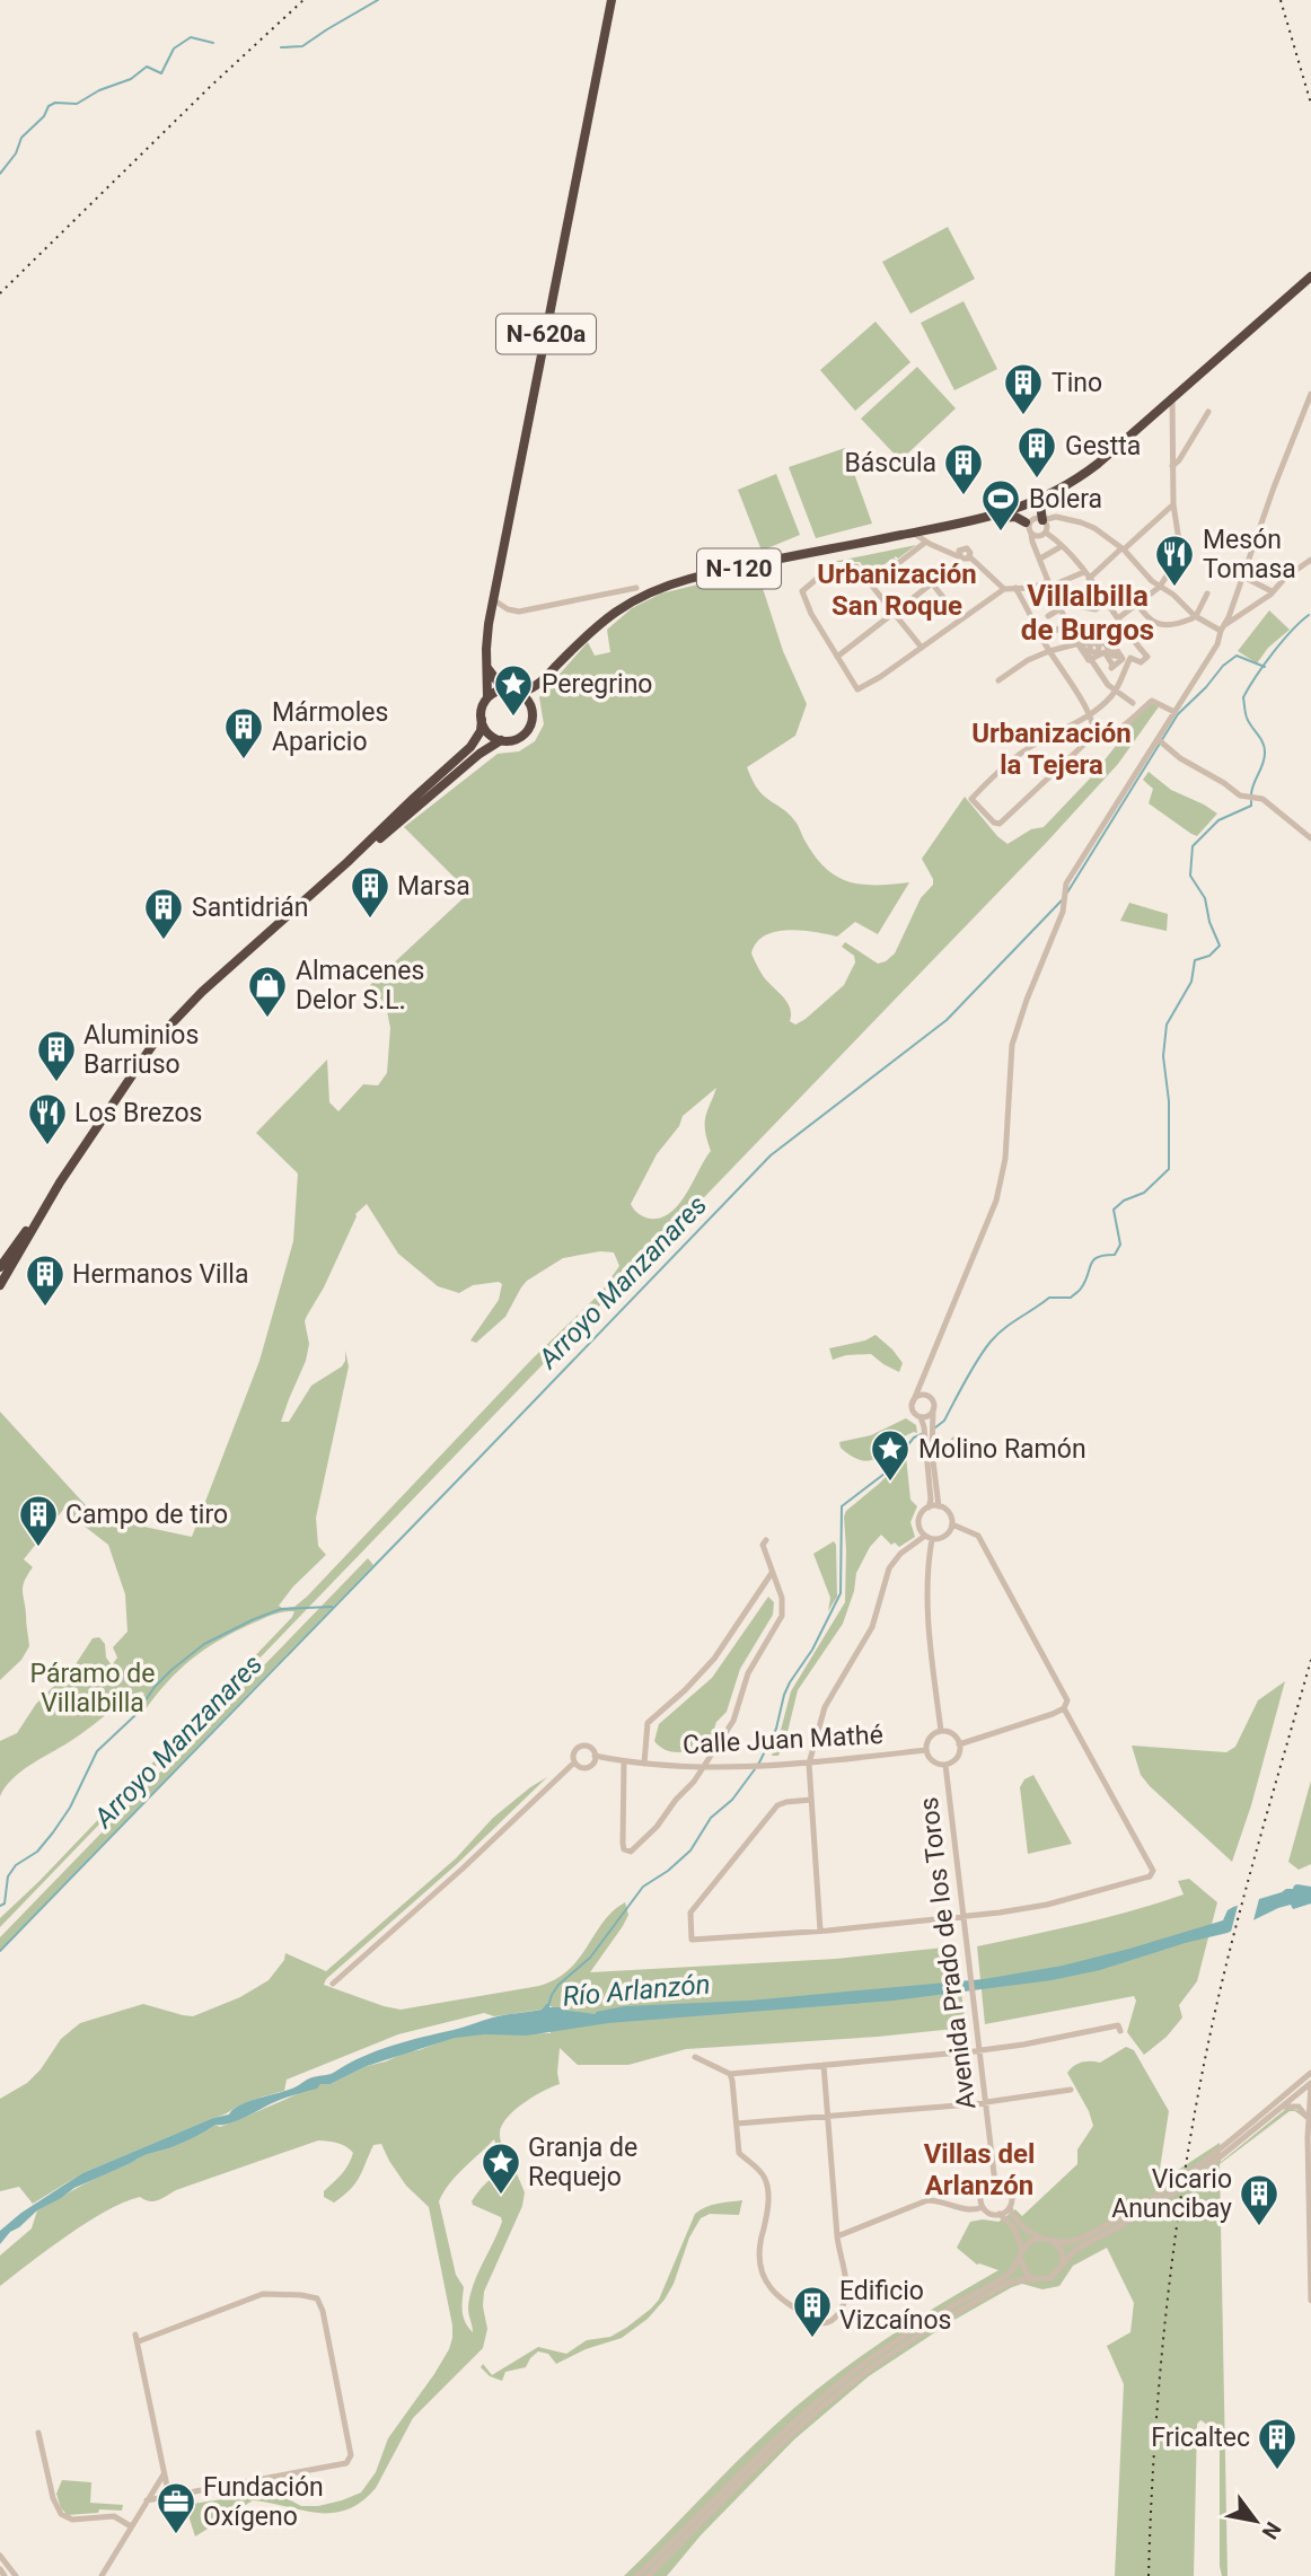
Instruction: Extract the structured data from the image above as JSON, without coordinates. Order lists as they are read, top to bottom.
{
  "streets": {
    "highway": ["N-620a", "N-120"],
    "street": ["Calle Juan Mathé", "Avenida Prado de los Toros"]
  },
  "crossings": [
    ["N-620a", "N-120"],
    ["Calle Juan Mathé", "Avenida Prado de los Toros"]
  ],
  "districts": [
    "Urbanización San Roque",
    "Villalbilla de Burgos",
    "Urbanización la Tejera",
    "Villas del Arlanzón"
  ],
  "water": ["Arroyo Manzanares", "Río Arlanzón"],
  "parks": ["Páramo de Villalbilla"],
  "places": {
    "building": [
      "Tino",
      "Gestta",
      "Báscula",
      "Mármoles Aparicio",
      "Marsa",
      "Santidrián",
      "Aluminios Barriuso",
      "Hermanos Villa",
      "Campo de tiro",
      "Vicario Anuncibay",
      "Edificio Vizcaínos",
      "Fricaltec"
    ],
    "sports": ["Bolera"],
    "restaurant": ["Mesón Tomasa", "Los Brezos"],
    "place": ["Peregrino", "Molino Ramón", "Granja de Requejo"],
    "shop": ["Almacenes Delor S.L."],
    "office": ["Fundación Oxígeno"]
  },
  "north": "bottom right"
}
